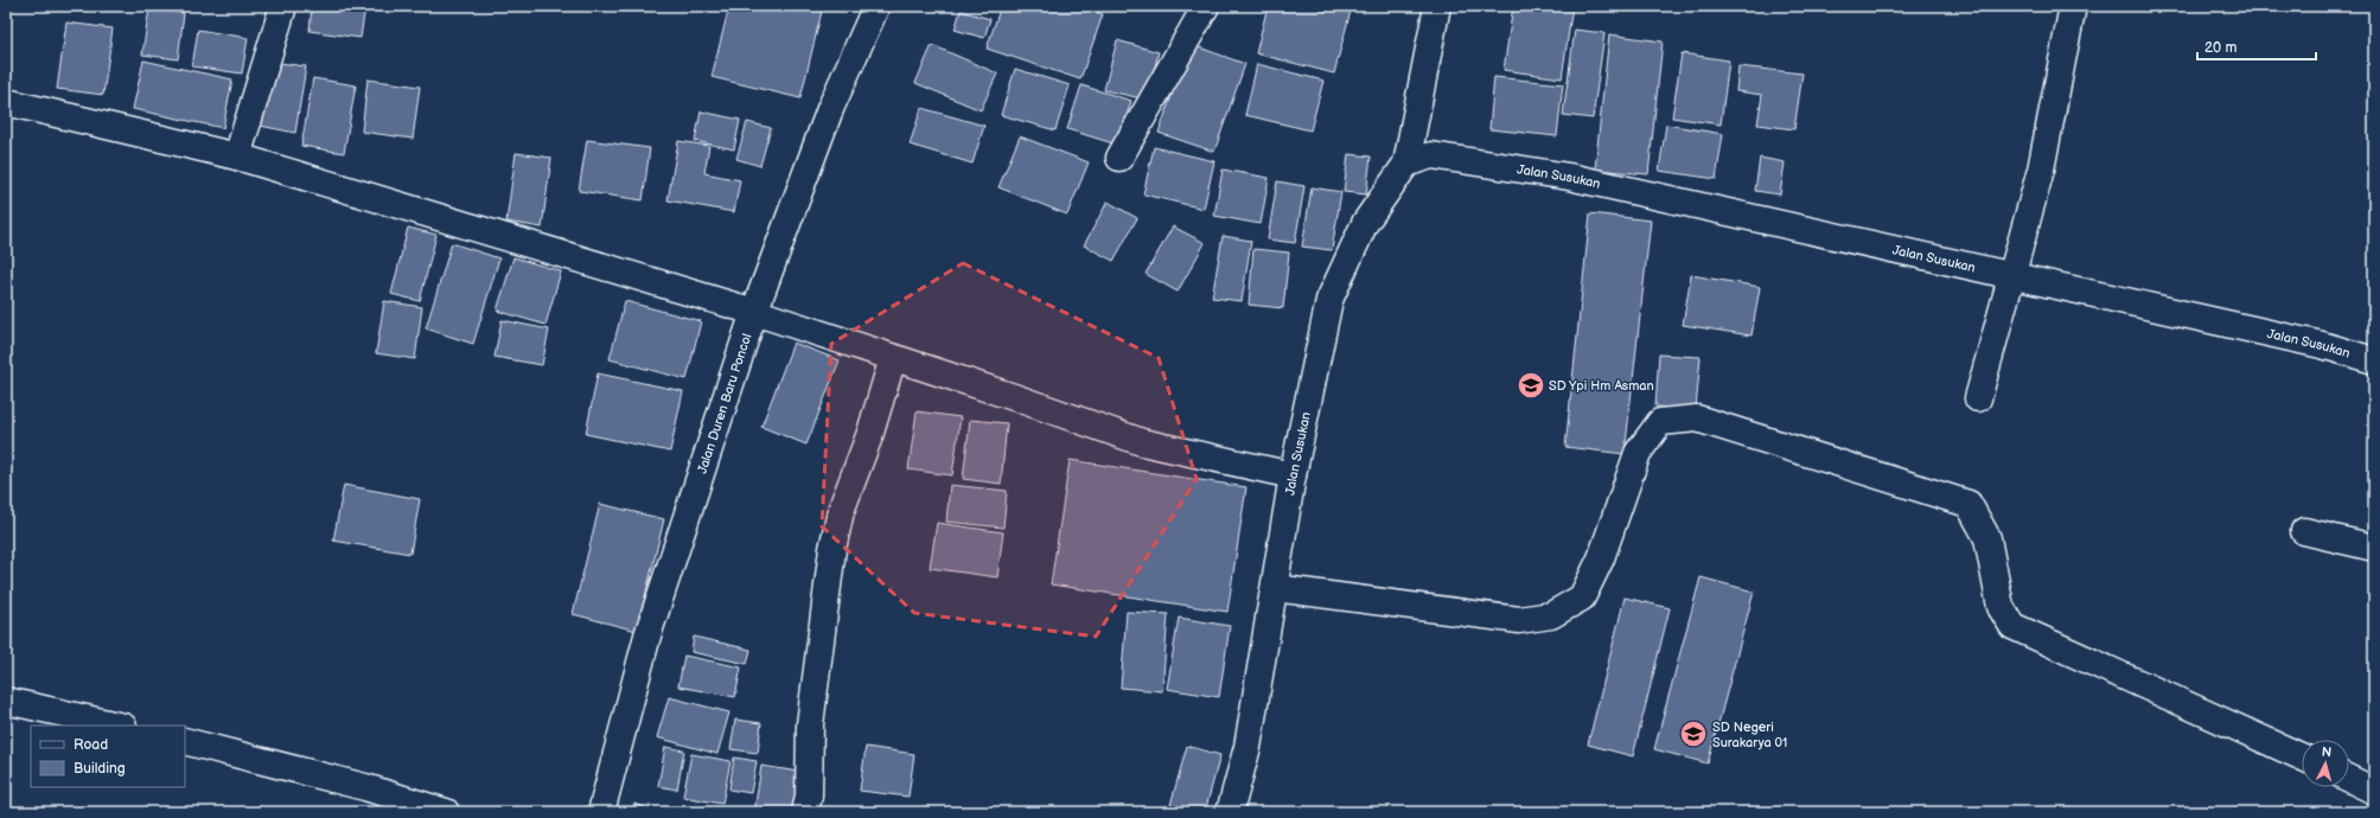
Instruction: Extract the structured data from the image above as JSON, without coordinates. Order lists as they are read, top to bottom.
{
  "streets": {
    "street": ["Jalan Susukan", "Jalan Duren Baru Poncol"]
  },
  "places": {
    "school or university": ["SD Ypi Hm Asman", "SD Negeri Surakarya 01"]
  },
  "legend": ["Road", "Building"],
  "scale_bar": "20 m",
  "north": "top"
}
